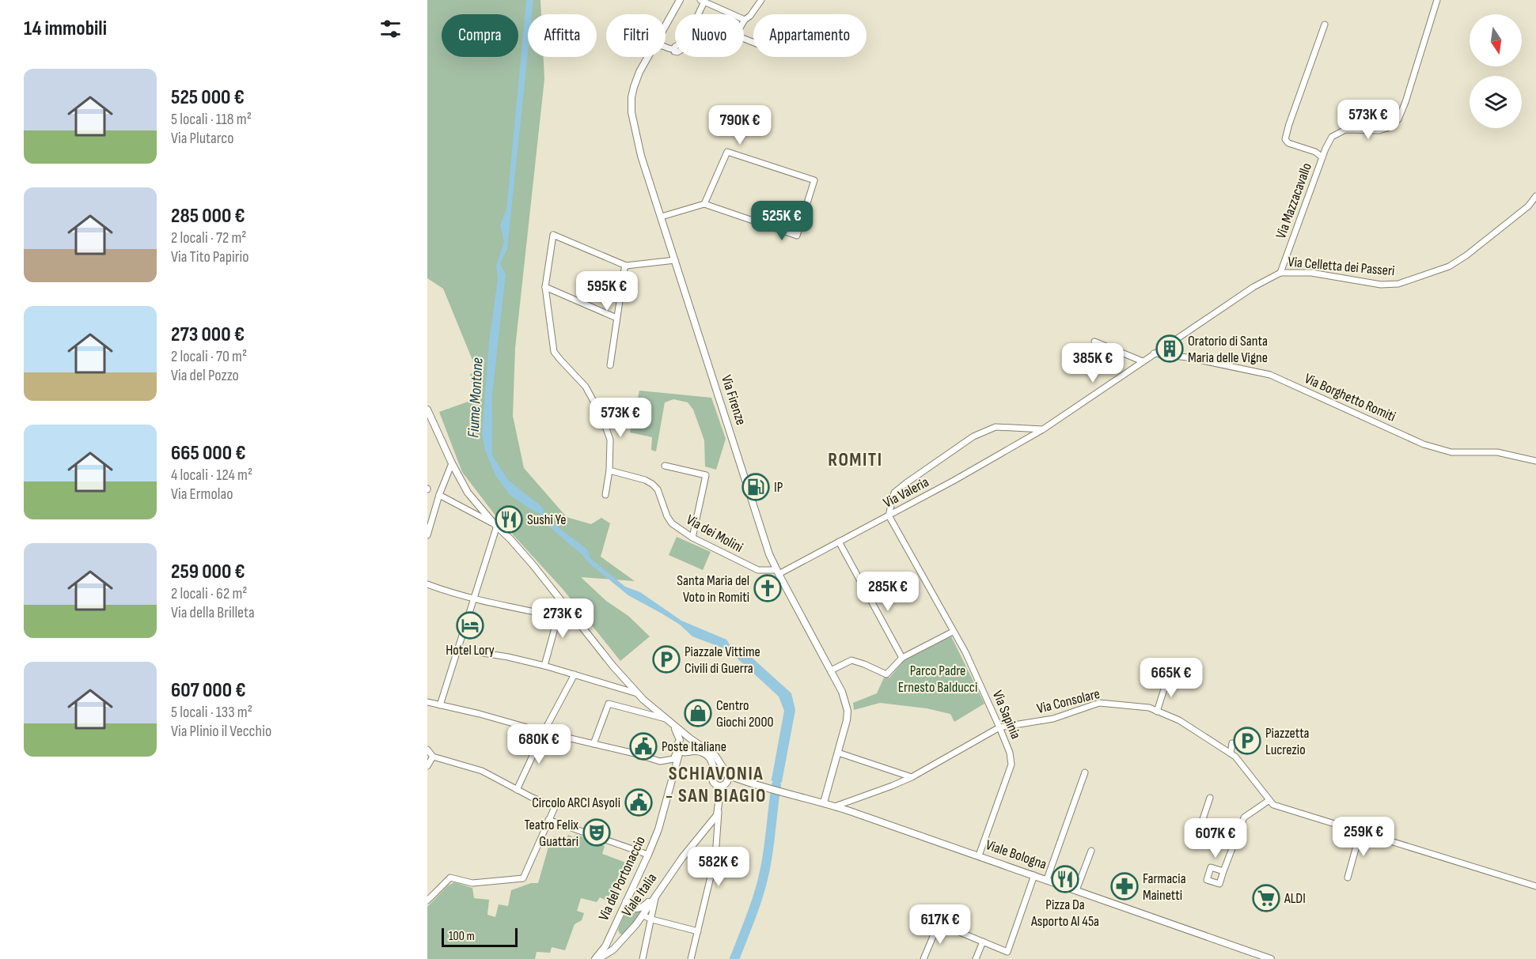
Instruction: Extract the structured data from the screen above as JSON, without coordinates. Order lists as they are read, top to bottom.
{
  "streets": {
    "main road": [
      "Via Firenze",
      "Viale Bologna",
      "Via del Portonaccio",
      "Viale Italia"
    ],
    "street": [
      "Via Mazzacavallo",
      "Via Celletta dei Passeri",
      "Via Borghetto Romiti",
      "Via Valeria",
      "Via dei Molini",
      "Via Consolare",
      "Via Sapinia"
    ]
  },
  "crossings": [
    ["Via Mazzacavallo", "Via Celletta dei Passeri"],
    ["Via Celletta dei Passeri", "Via Borghetto Romiti"],
    ["Via Celletta dei Passeri", "Via Valeria"],
    ["Via Firenze", "Via Valeria"],
    ["Via Firenze", "Via dei Molini"],
    ["Via Firenze", "Viale Bologna"],
    ["Via Valeria", "Via dei Molini"],
    ["Via Valeria", "Via Sapinia"],
    ["Via Consolare", "Via Sapinia"],
    ["Via Consolare", "Viale Bologna"],
    ["Via Sapinia", "Viale Bologna"],
    ["Viale Bologna", "Viale Italia"],
    ["Via del Portonaccio", "Viale Italia"]
  ],
  "districts": ["ROMITI", "SCHIAVONIA - SAN BIAGIO"],
  "water": ["Fiume Montone"],
  "parks": ["Parco Padre Ernesto Balducci"],
  "places": {
    "building": ["Oratorio di Santa Maria delle Vigne"],
    "fuel station": ["IP"],
    "restaurant": ["Sushi Ye", "Pizza Da Asporto Al 45a"],
    "church": ["Santa Maria del Voto in Romiti"],
    "hotel": ["Hotel Lory"],
    "parking": ["Piazzale Vittime Civili di Guerra", "Piazzetta Lucrezio"],
    "shop": ["Centro Giochi 2000"],
    "public building": ["Poste Italiane", "Circolo ARCI Asyoli"],
    "theatre": ["Teatro Felix Guattari"],
    "pharmacy": ["Farmacia Mainetti"],
    "supermarket": ["ALDI"]
  },
  "scale_bar": "100 m",
  "north": "bottom",
  "page": {
    "heading": "14 immobili",
    "chip": [
      "Compra",
      "Affitta",
      "Filtri",
      "Nuovo",
      "Appartamento"
    ],
    "list": [
      {
        "name": "525 000 €",
        "note": "5 locali · 118 m² · Via Plutarco"
      },
      {
        "name": "285 000 €",
        "note": "2 locali · 72 m² · Via Tito Papirio"
      },
      {
        "name": "273 000 €",
        "note": "2 locali · 70 m² · Via del Pozzo"
      },
      {
        "name": "665 000 €",
        "note": "4 locali · 124 m² · Via Ermolao"
      },
      {
        "name": "259 000 €",
        "note": "2 locali · 62 m² · Via della Brilleta"
      },
      {
        "name": "607 000 €",
        "note": "5 locali · 133 m² · Via Plinio il Vecchio"
      }
    ],
    "price": [
      "573K €",
      "790K €",
      "525K €",
      "595K €",
      "385K €",
      "573K €",
      "285K €",
      "273K €",
      "665K €",
      "680K €",
      "259K €",
      "607K €",
      "582K €",
      "617K €"
    ],
    "scale": "100 m"
  }
}
